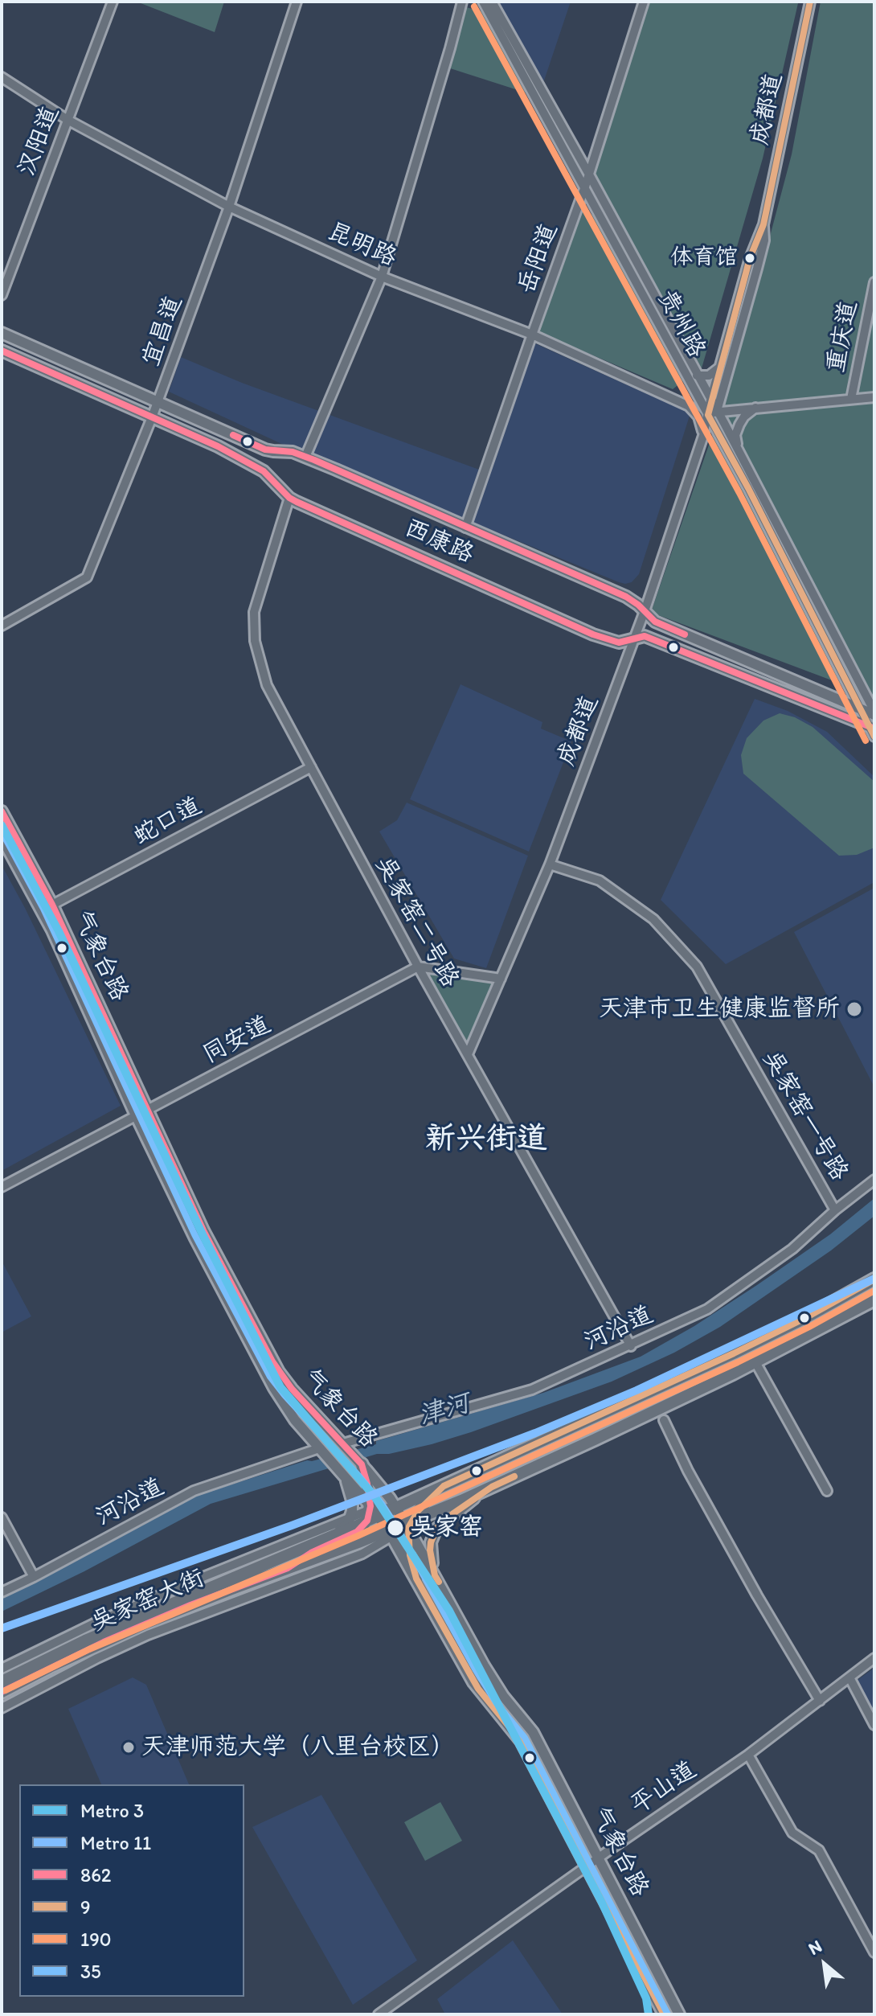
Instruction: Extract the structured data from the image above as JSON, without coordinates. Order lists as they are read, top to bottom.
{
  "streets": {
    "highway": ["吴家窑大街"],
    "main road": ["西康路", "气象台路"],
    "street": [
      "成都道",
      "汉阳道",
      "昆明路",
      "岳阳道",
      "贵州路",
      "宜昌道",
      "重庆道",
      "蛇口道",
      "吴家窑二号路",
      "同安道",
      "吴家窑一号路",
      "河沿道",
      "平山道"
    ]
  },
  "crossings": [
    ["成都道", "昆明路"],
    ["成都道", "贵州路"],
    ["成都道", "西康路"],
    ["成都道", "吴家窑二号路"],
    ["成都道", "吴家窑一号路"],
    ["汉阳道", "昆明路"],
    ["昆明路", "岳阳道"],
    ["昆明路", "宜昌道"],
    ["岳阳道", "贵州路"],
    ["岳阳道", "西康路"],
    ["贵州路", "西康路"],
    ["宜昌道", "西康路"],
    ["西康路", "吴家窑二号路"],
    ["蛇口道", "吴家窑二号路"],
    ["蛇口道", "气象台路"],
    ["吴家窑二号路", "同安道"],
    ["吴家窑二号路", "河沿道"],
    ["气象台路", "同安道"],
    ["气象台路", "河沿道"],
    ["气象台路", "吴家窑大街"],
    ["气象台路", "平山道"],
    ["吴家窑一号路", "河沿道"]
  ],
  "districts": ["新兴街道"],
  "water": ["津河"],
  "places": [
    "体育馆",
    "天津市卫生健康监督所",
    "吴家窑",
    "天津师范大学（八里台校区）"
  ],
  "lines": [
    "transit line 9",
    "transit line 190",
    "transit line 862",
    "metro line 3",
    "transit line 35",
    "metro line 11"
  ],
  "legend": [
    "Metro 3",
    "Metro 11",
    "862",
    "9",
    "190",
    "35"
  ],
  "north": "top left"
}
